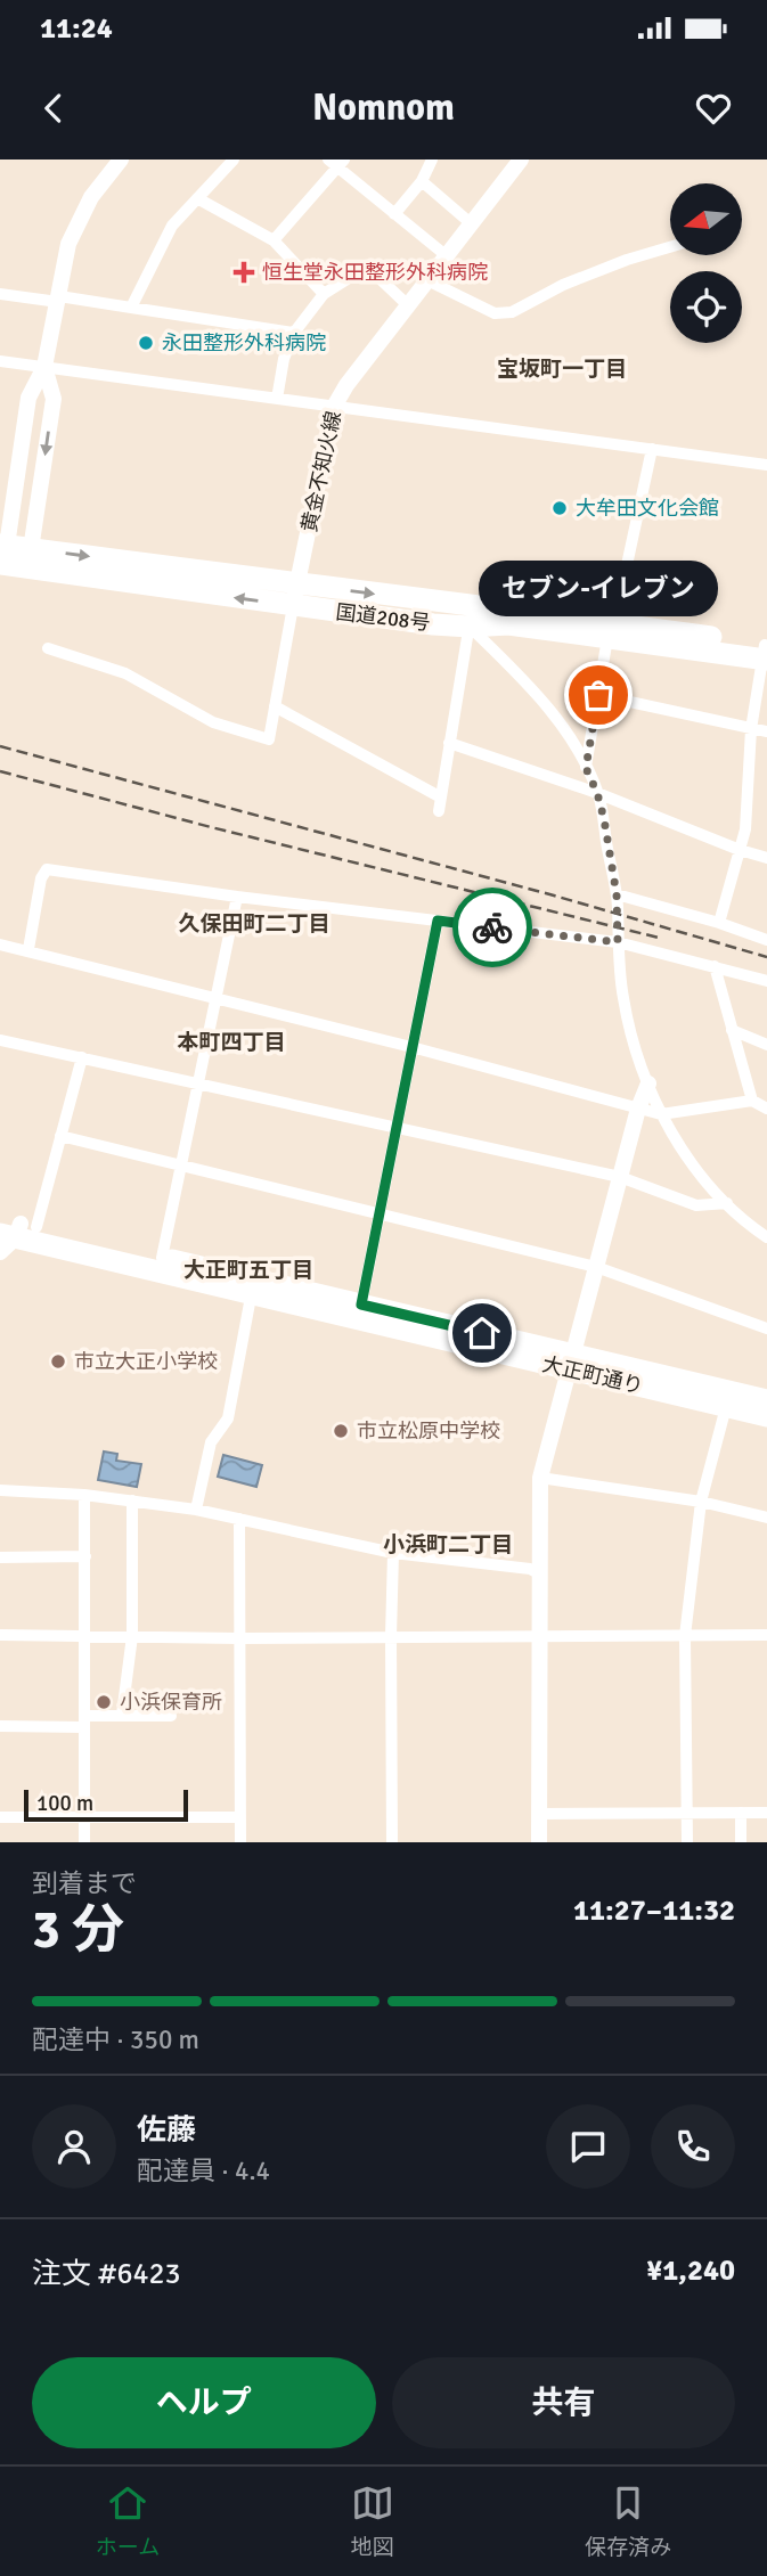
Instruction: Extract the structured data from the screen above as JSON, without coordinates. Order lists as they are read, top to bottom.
{
  "streets": {
    "highway": ["国道208号", "大正町通り"],
    "street": ["黄金不知火線"]
  },
  "crossings": [
    ["黄金不知火線", "国道208号"]
  ],
  "districts": [
    "宝坂町一丁目",
    "久保田町二丁目",
    "本町四丁目",
    "大正町五丁目",
    "小浜町二丁目"
  ],
  "places": {
    "health": ["恒生堂永田整形外科病院"],
    "other": [
      "永田整形外科病院",
      "大牟田文化会館",
      "セブン-イレブン",
      "市立大正小学校",
      "市立松原中学校",
      "小浜保育所"
    ]
  },
  "scale_bar": "100 m",
  "north": "left",
  "page": {
    "status": "11:24",
    "header": "Nomnom",
    "bubble": "セブン-イレブン",
    "scale": "100 m",
    "heading": ["3 分", "到着まで", "11:27–11:32"],
    "panel": [
      "佐藤",
      "配達員 · 4.4",
      "注文 #6423",
      "¥1,240"
    ],
    "bar": "配達中 · 350 m",
    "buttons": ["ヘルプ", "共有"],
    "tabs": ["ホーム", "地図", "保存済み"]
  }
}
